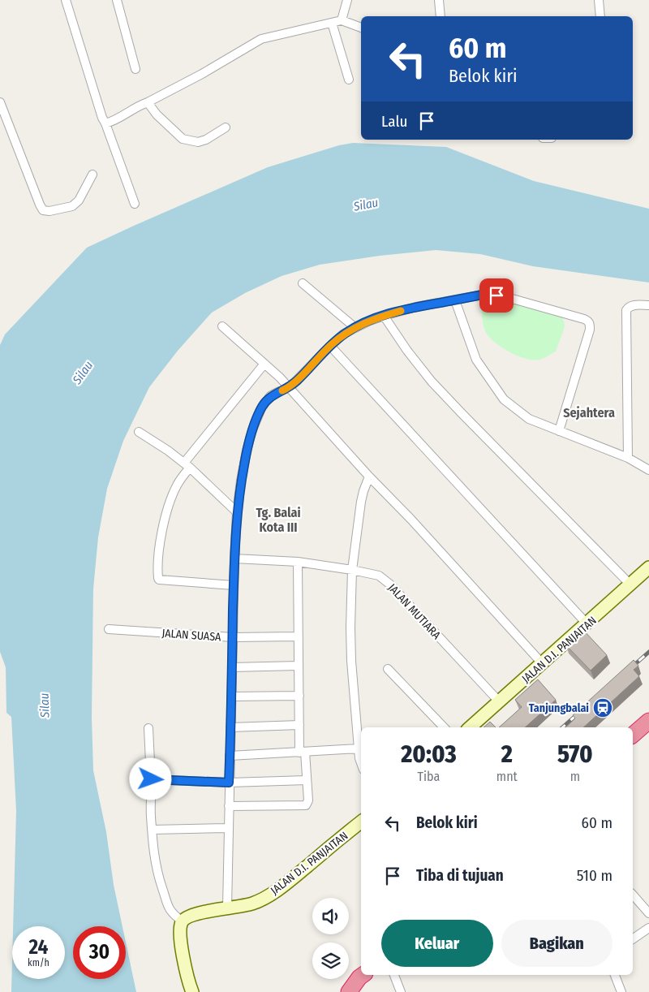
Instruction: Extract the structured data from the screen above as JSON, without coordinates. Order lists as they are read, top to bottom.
{
  "streets": {
    "main road": ["JALAN D.I. PANJAITAN"],
    "street": ["JALAN MUTIARA", "JALAN SUASA"]
  },
  "crossings": [
    ["JALAN MUTIARA", "JALAN D.I. PANJAITAN"]
  ],
  "districts": ["Sejahtera", "Tg. Balai Kota III"],
  "water": ["Silau"],
  "places": {
    "station": ["Tanjungbalai"]
  },
  "page": {
    "turn": ["60 m", "Belok kiri"],
    "then": "Lalu",
    "eta": [
      "20:03",
      "Tiba",
      "2",
      "mnt",
      "570",
      "m"
    ],
    "list": [
      {
        "name": "Belok kiri",
        "value": "60 m"
      },
      {
        "name": "Tiba di tujuan",
        "value": "510 m"
      }
    ],
    "buttons": ["Keluar", "Bagikan"],
    "speed": "24 km/h",
    "limit": "30"
  }
}
